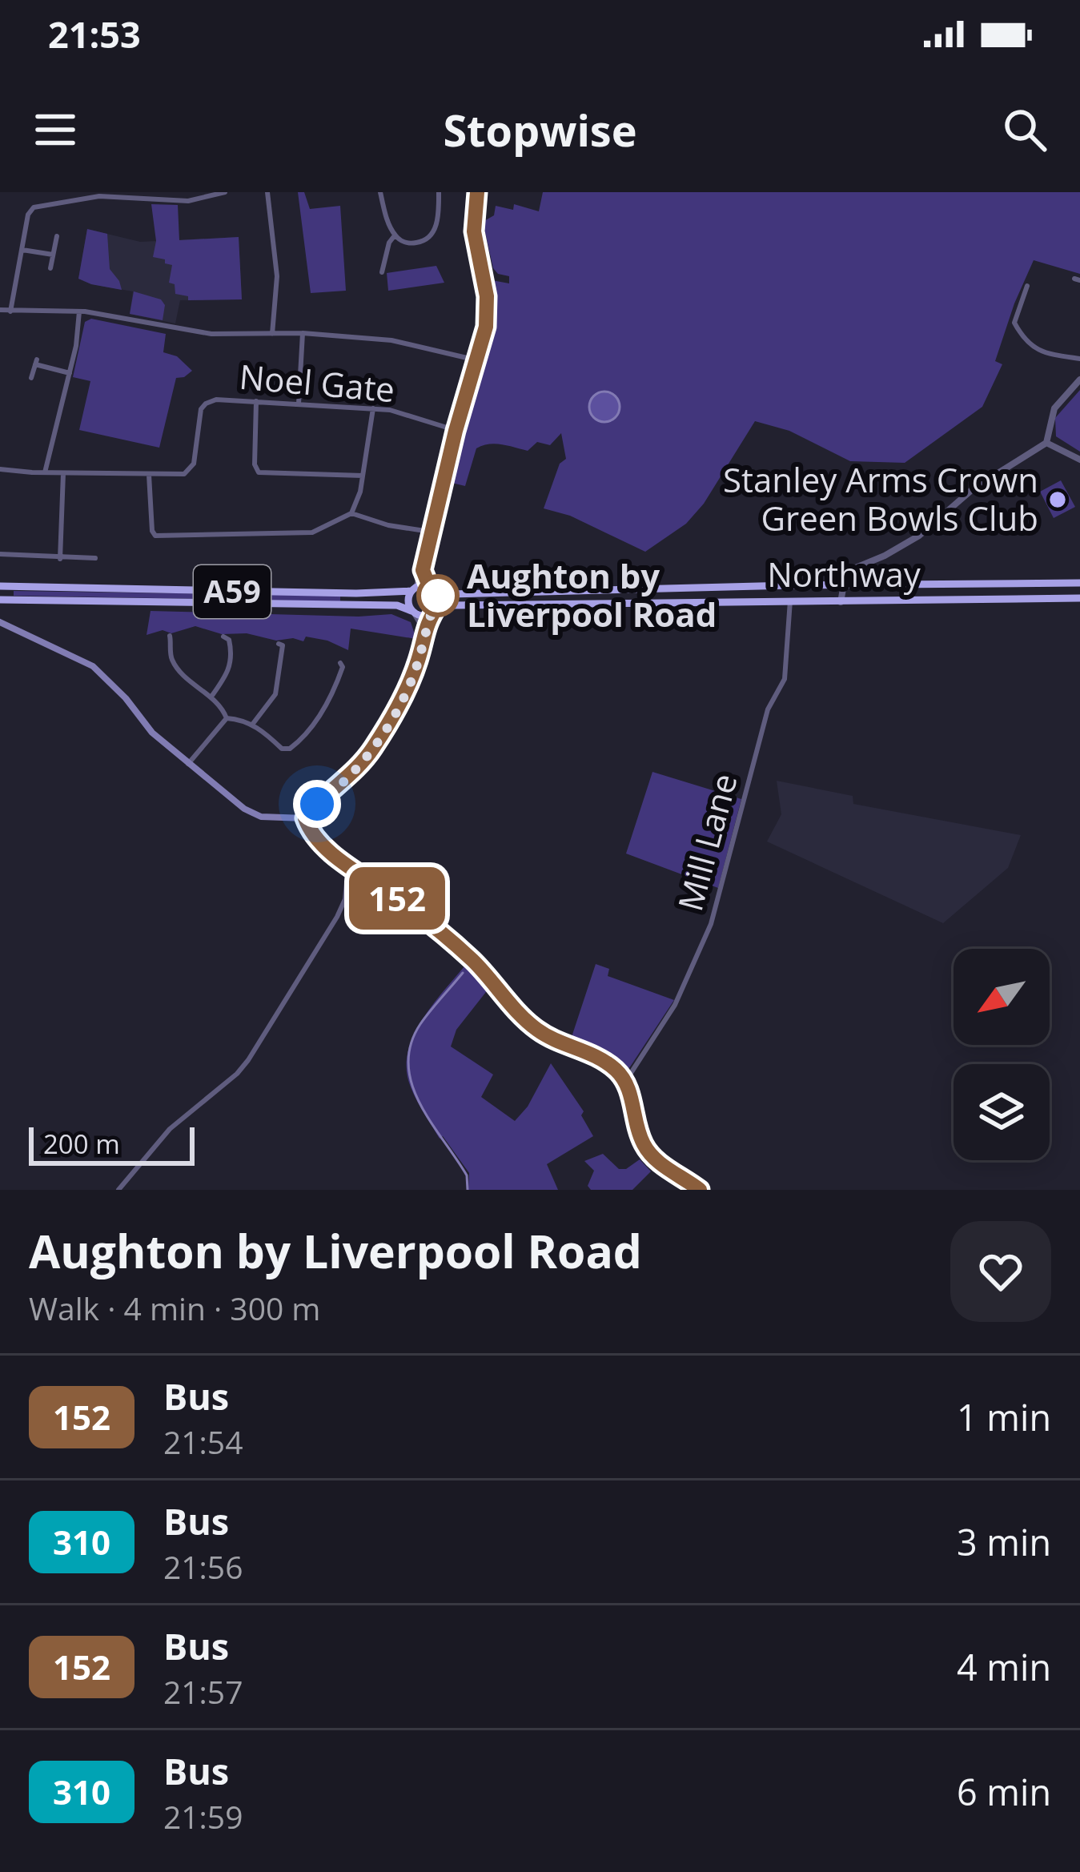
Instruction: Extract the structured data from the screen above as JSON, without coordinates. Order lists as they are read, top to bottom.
{
  "streets": {
    "highway": ["Northway", "A59"],
    "street": ["Noel Gate", "Mill Lane"]
  },
  "crossings": [
    ["Northway", "A59"],
    ["Northway", "Mill Lane"]
  ],
  "places": ["Stanley Arms Crown Green Bowls Club", "Aughton by Liverpool Road"],
  "lines": ["bus line 152"],
  "scale_bar": "200 m",
  "north": "bottom left",
  "page": {
    "status": "21:53",
    "header": "Stopwise",
    "on_map": "152",
    "scale": "200 m",
    "heading": ["Aughton by Liverpool Road", "Walk · 4 min · 300 m"],
    "list": [
      {
        "mark": "152",
        "name": "Bus",
        "note": "21:54",
        "value": "1 min"
      },
      {
        "mark": "310",
        "name": "Bus",
        "note": "21:56",
        "value": "3 min"
      },
      {
        "mark": "152",
        "name": "Bus",
        "note": "21:57",
        "value": "4 min"
      },
      {
        "mark": "310",
        "name": "Bus",
        "note": "21:59",
        "value": "6 min"
      }
    ]
  }
}
